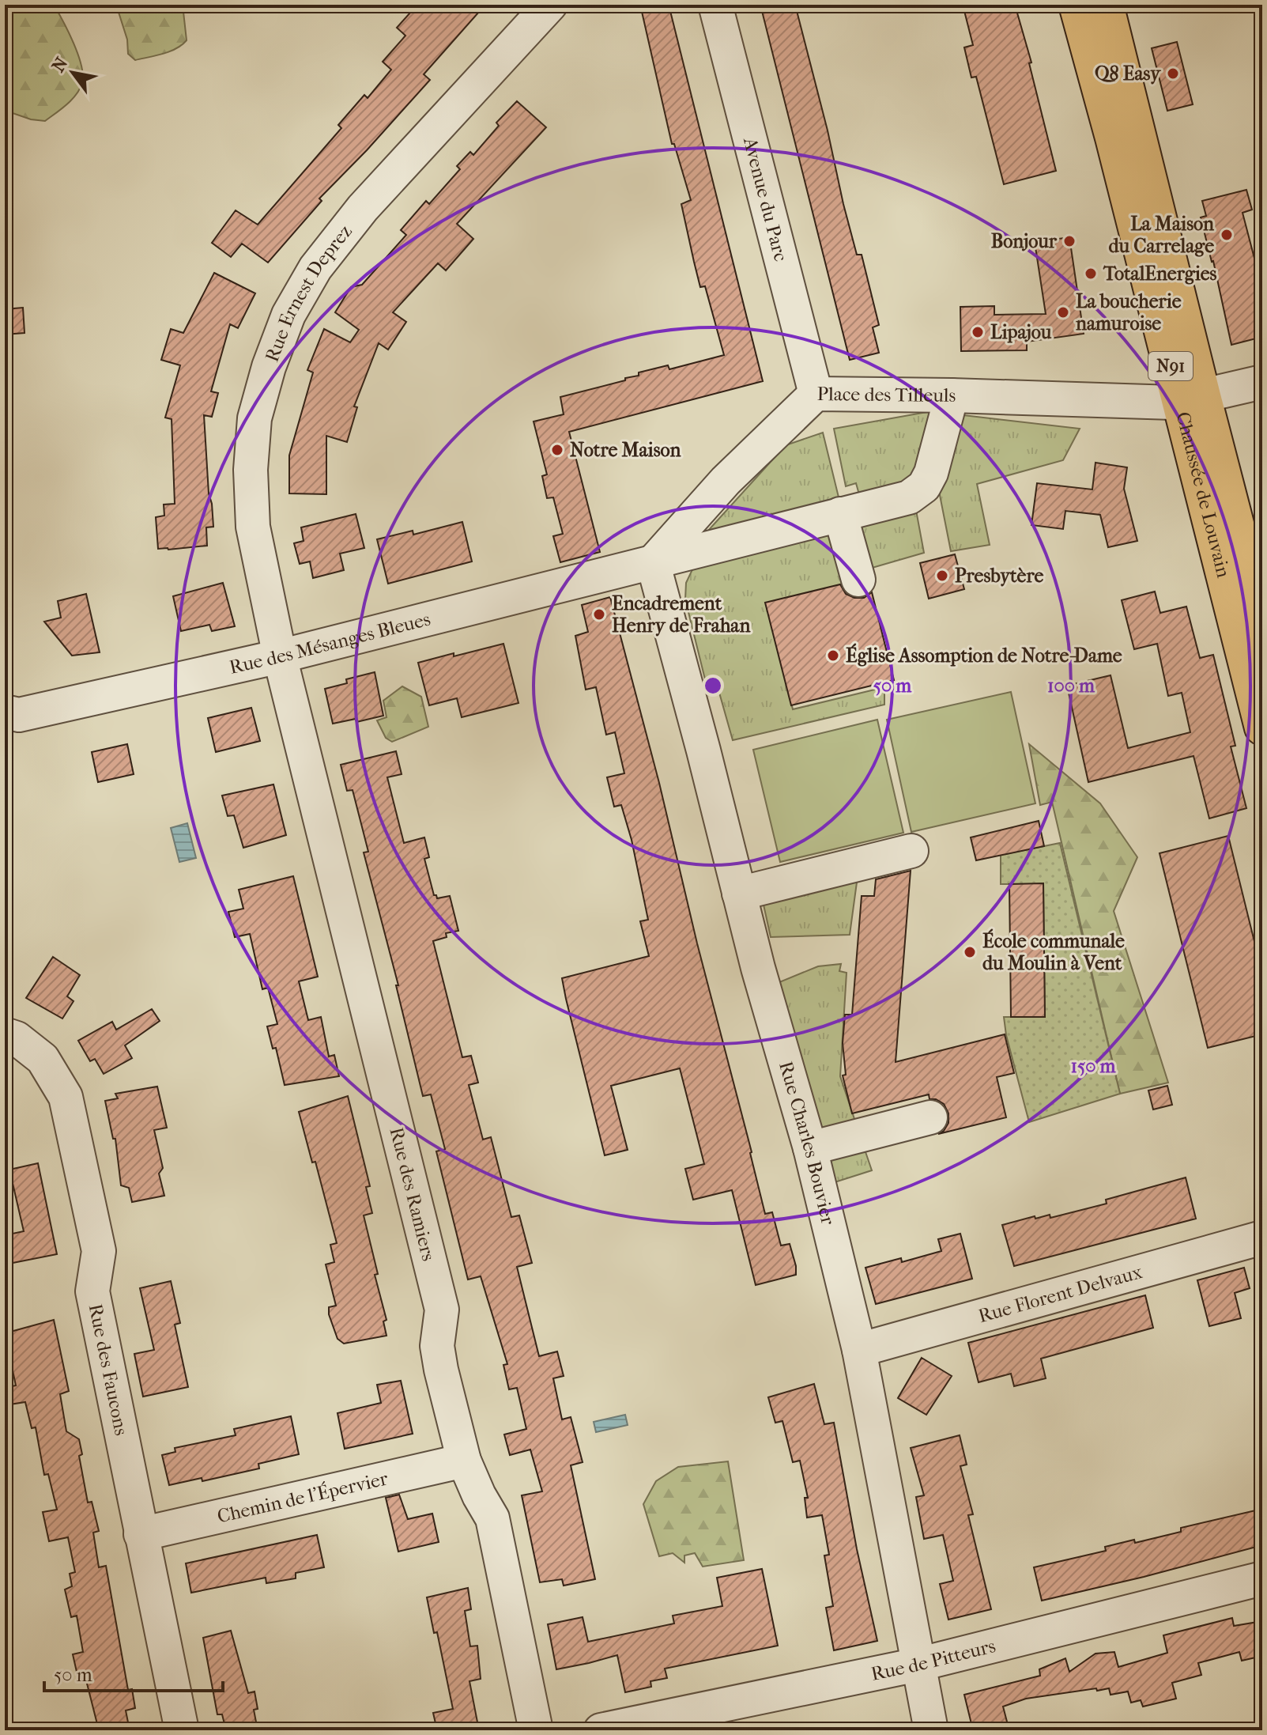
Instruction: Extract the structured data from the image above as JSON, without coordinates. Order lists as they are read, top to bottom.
{
  "streets": {
    "main road": ["N91", "Chaussée de Louvain"],
    "street": [
      "Avenue du Parc",
      "Rue Ernest Deprez",
      "Place des Tilleuls",
      "Rue des Mésanges Bleues",
      "Rue Charles Bouvier",
      "Rue des Ramiers",
      "Rue Florent Delvaux",
      "Rue des Faucons",
      "Chemin de l'Épervier",
      "Rue de Pitteurs"
    ]
  },
  "crossings": [
    ["Avenue du Parc", "Place des Tilleuls"],
    ["Rue Ernest Deprez", "Rue des Mésanges Bleues"],
    ["Rue Ernest Deprez", "Rue des Ramiers"],
    ["Place des Tilleuls", "Chaussée de Louvain"],
    ["Place des Tilleuls", "Rue des Mésanges Bleues"],
    ["Place des Tilleuls", "Rue Charles Bouvier"],
    ["Rue des Mésanges Bleues", "Rue Charles Bouvier"],
    ["Rue des Mésanges Bleues", "Rue des Ramiers"],
    ["Rue Charles Bouvier", "Rue Florent Delvaux"],
    ["Rue Charles Bouvier", "Rue de Pitteurs"],
    ["Rue des Ramiers", "Chemin de l'Épervier"],
    ["Rue des Faucons", "Chemin de l'Épervier"]
  ],
  "places": [
    "Q8 Easy",
    "La Maison du Carrelage",
    "Bonjour",
    "TotalEnergies",
    "La boucherie namuroise",
    "Lipajou",
    "Notre Maison",
    "Presbytère",
    "Encadrement Henry de Frahan",
    "Église Assomption de Notre-Dame",
    "École communale du Moulin à Vent"
  ],
  "scale_bar": "50 m",
  "north": "top left",
  "rings": ["50 m", "100 m", "150 m"]
}
